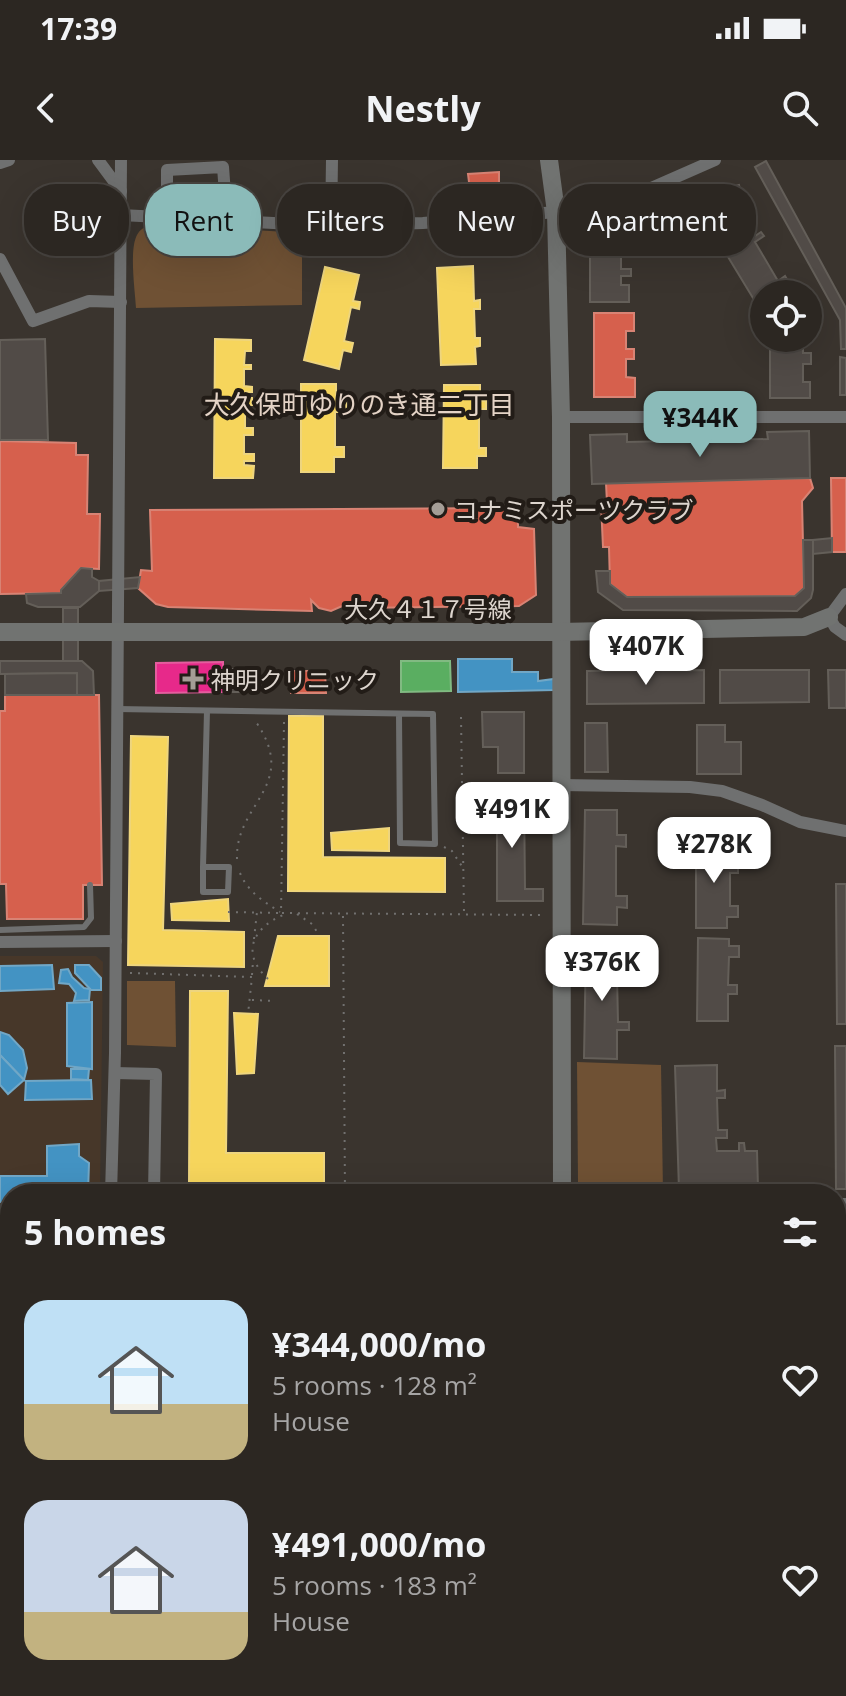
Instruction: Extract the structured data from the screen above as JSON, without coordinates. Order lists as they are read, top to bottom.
{
  "streets": {
    "street": ["大久４１７号線"]
  },
  "districts": ["大久保町ゆりのき通二丁目"],
  "places": {
    "other": ["コナミスポーツクラブ"],
    "health": ["神明クリニック"]
  },
  "page": {
    "status": "17:39",
    "header": "Nestly",
    "chip": [
      "Buy",
      "Rent",
      "Filters",
      "New",
      "Apartment"
    ],
    "price": [
      "¥344K",
      "¥407K",
      "¥491K",
      "¥278K",
      "¥376K"
    ],
    "heading": "5 homes",
    "list": [
      {
        "name": "¥344,000/mo",
        "note": "5 rooms · 128 m² · House"
      },
      {
        "name": "¥491,000/mo",
        "note": "5 rooms · 183 m² · House"
      }
    ]
  }
}
